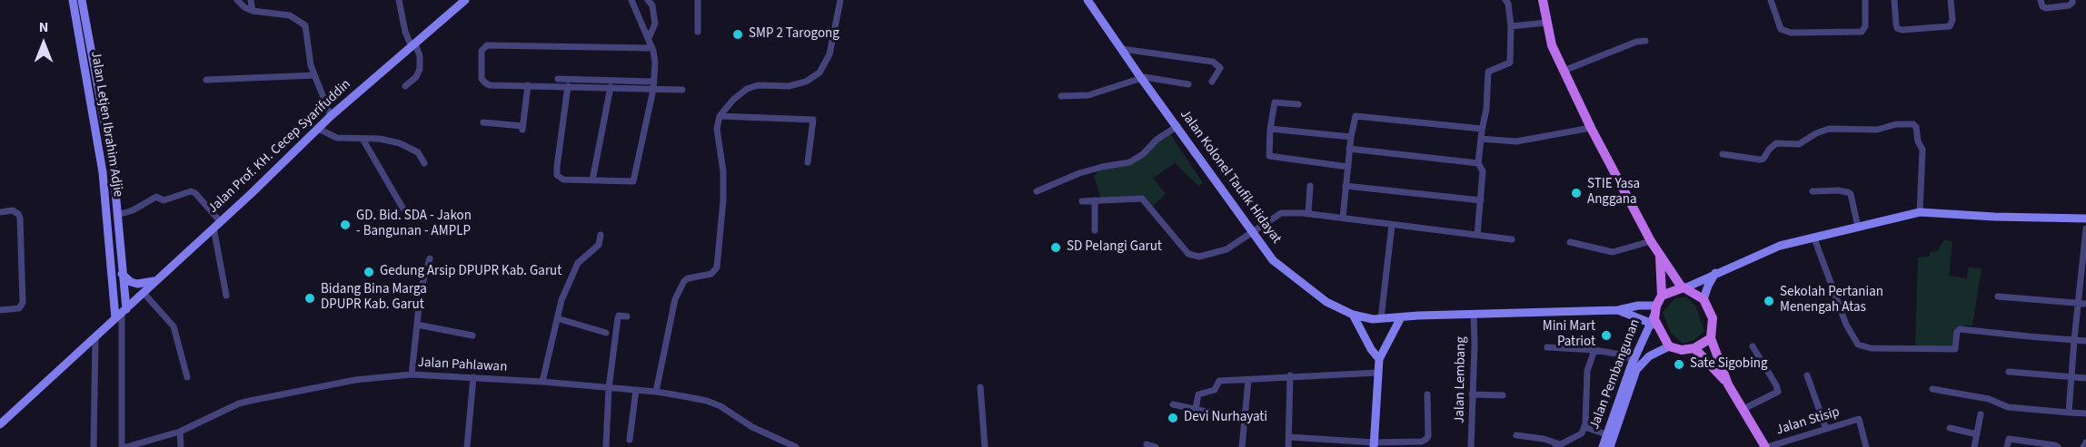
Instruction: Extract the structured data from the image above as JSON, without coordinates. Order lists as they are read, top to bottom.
{
  "streets": {
    "main road": [
      "Jalan Letjen Ibrahim Adjie",
      "Jalan Prof. KH. Cecep Syarifuddin",
      "Jalan Kolonel Taufik Hidayat",
      "Jalan Pembangunan"
    ],
    "street": ["Jalan Pahlawan", "Jalan Lembang", "Jalan Stisip"]
  },
  "crossings": [
    ["Jalan Letjen Ibrahim Adjie", "Jalan Prof. KH. Cecep Syarifuddin"],
    ["Jalan Kolonel Taufik Hidayat", "Jalan Pembangunan"],
    ["Jalan Kolonel Taufik Hidayat", "Jalan Lembang"]
  ],
  "places": [
    "SMP 2 Tarogong",
    "STIE Yasa Anggana",
    "GD. Bid. SDA - Jakon - Bangunan - AMPLP",
    "SD Pelangi Garut",
    "Gedung Arsip DPUPR Kab. Garut",
    "Bidang Bina Marga DPUPR Kab. Garut",
    "Sekolah Pertanian Menengah Atas",
    "Mini Mart Patriot",
    "Sate Sigobing",
    "Devi Nurhayati"
  ],
  "north": "top"
}
